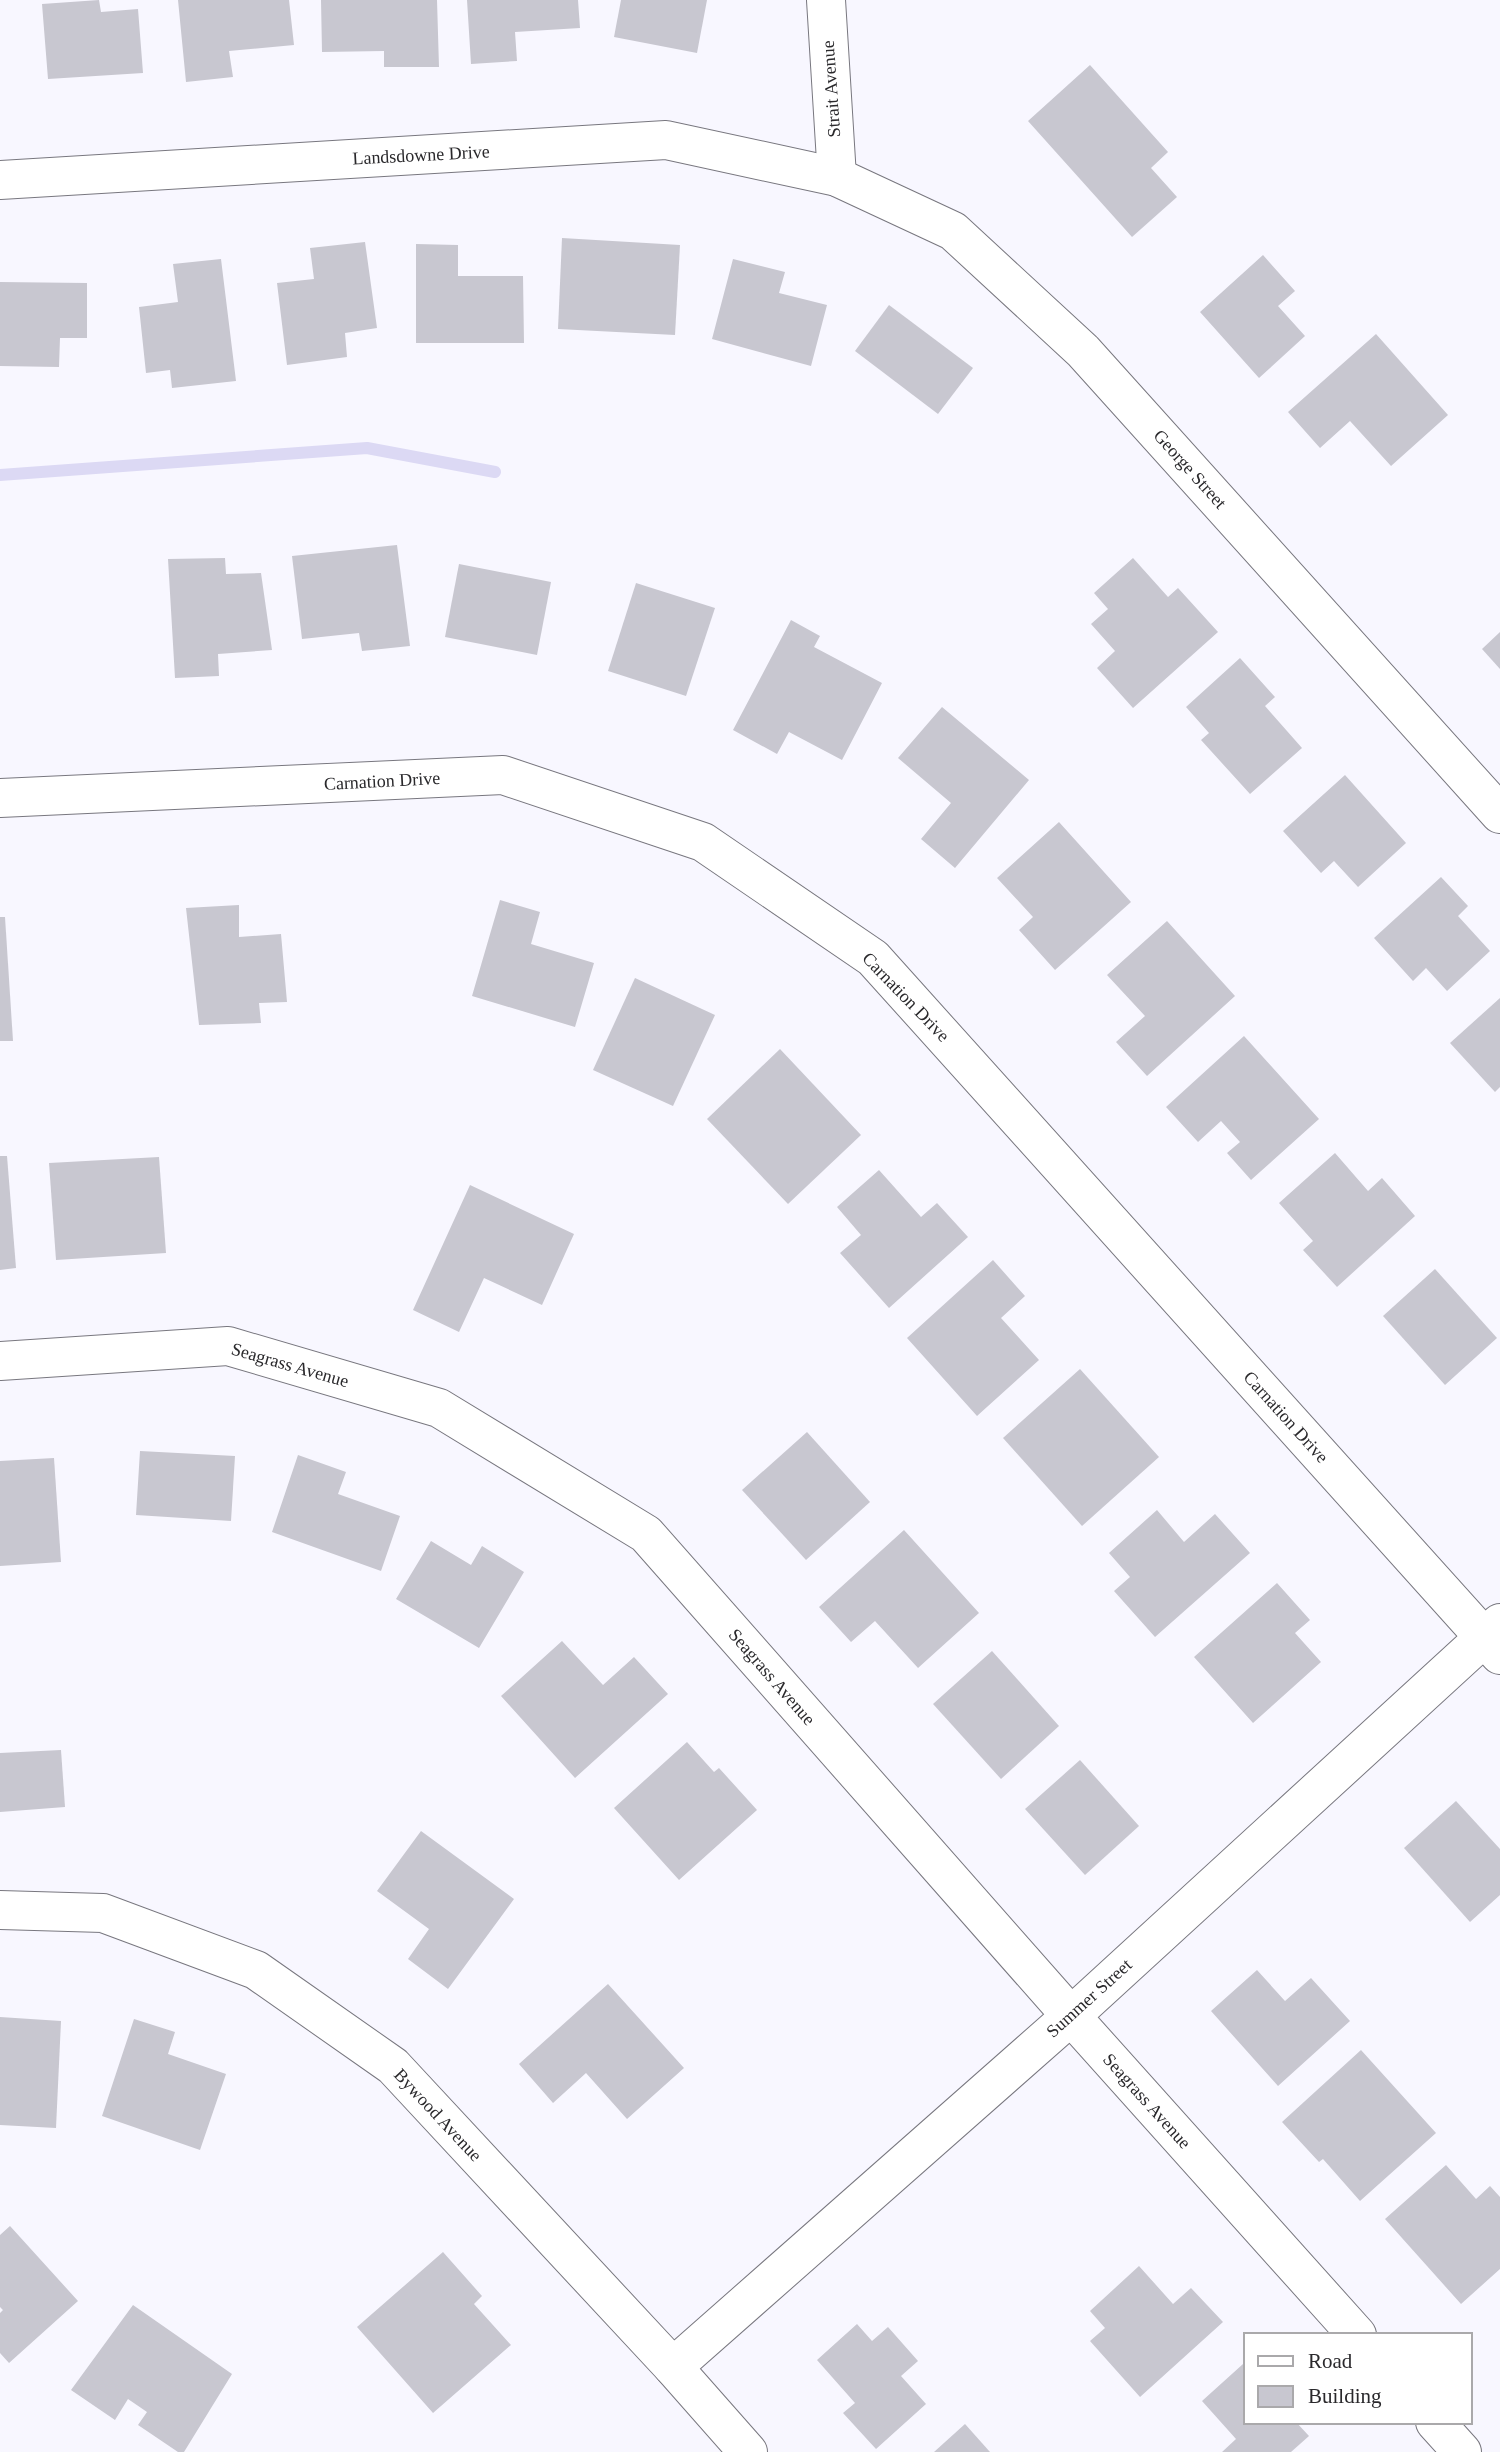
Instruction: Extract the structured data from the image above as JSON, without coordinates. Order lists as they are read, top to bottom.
{
  "streets": {
    "street": [
      "Strait Avenue",
      "Landsdowne Drive",
      "George Street",
      "Carnation Drive",
      "Seagrass Avenue",
      "Summer Street",
      "Bywood Avenue"
    ]
  },
  "crossings": [
    ["Strait Avenue", "Landsdowne Drive"],
    ["Strait Avenue", "George Street"],
    ["Landsdowne Drive", "George Street"],
    ["Carnation Drive", "Summer Street"],
    ["Seagrass Avenue", "Summer Street"],
    ["Summer Street", "Bywood Avenue"]
  ],
  "legend": ["Road", "Building"]
}
